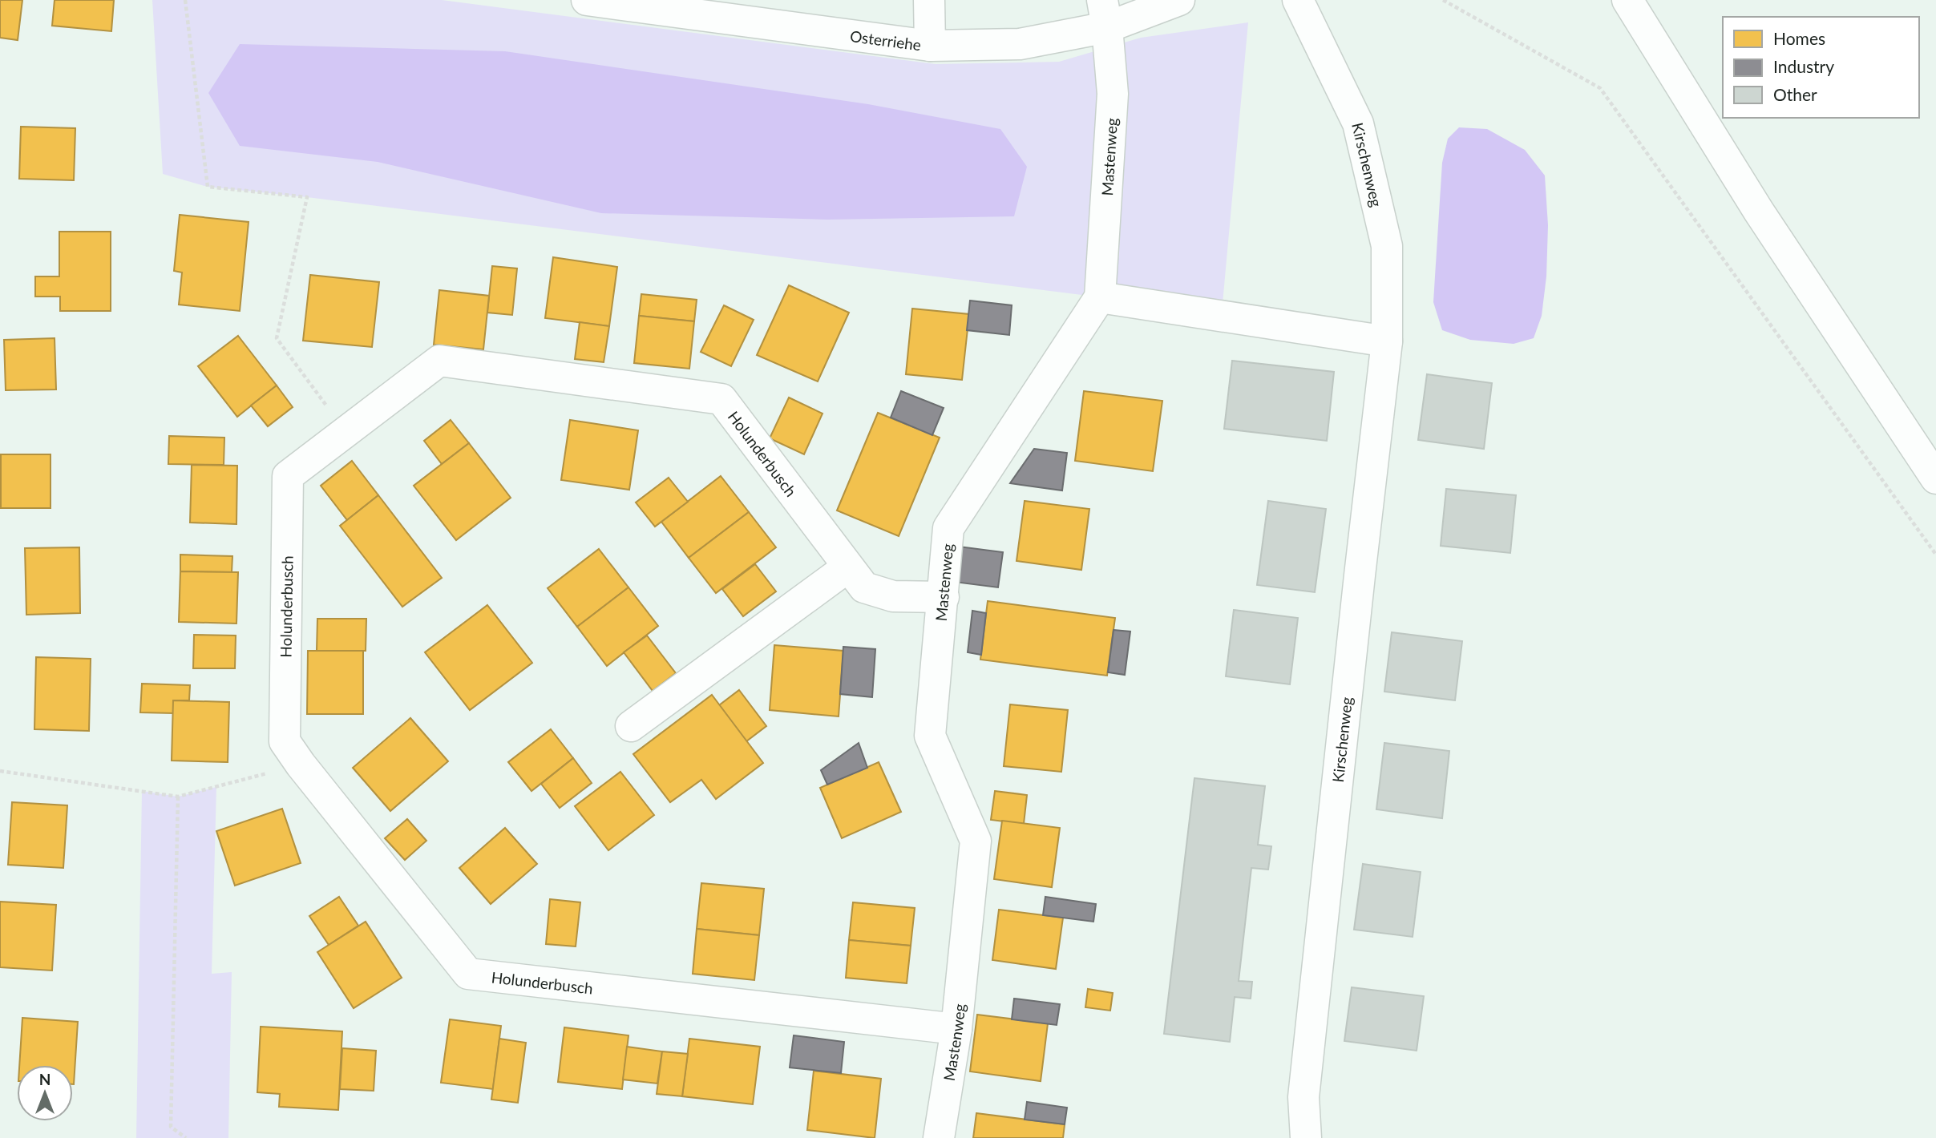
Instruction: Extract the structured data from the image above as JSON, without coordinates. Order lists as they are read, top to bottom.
{
  "streets": {
    "street": [
      "Osterriehe",
      "Mastenweg",
      "Kirschenweg",
      "Holunderbusch"
    ]
  },
  "crossings": [
    ["Osterriehe", "Mastenweg"],
    ["Mastenweg", "Holunderbusch"]
  ],
  "legend": ["Homes", "Industry", "Other"],
  "north": "top"
}
